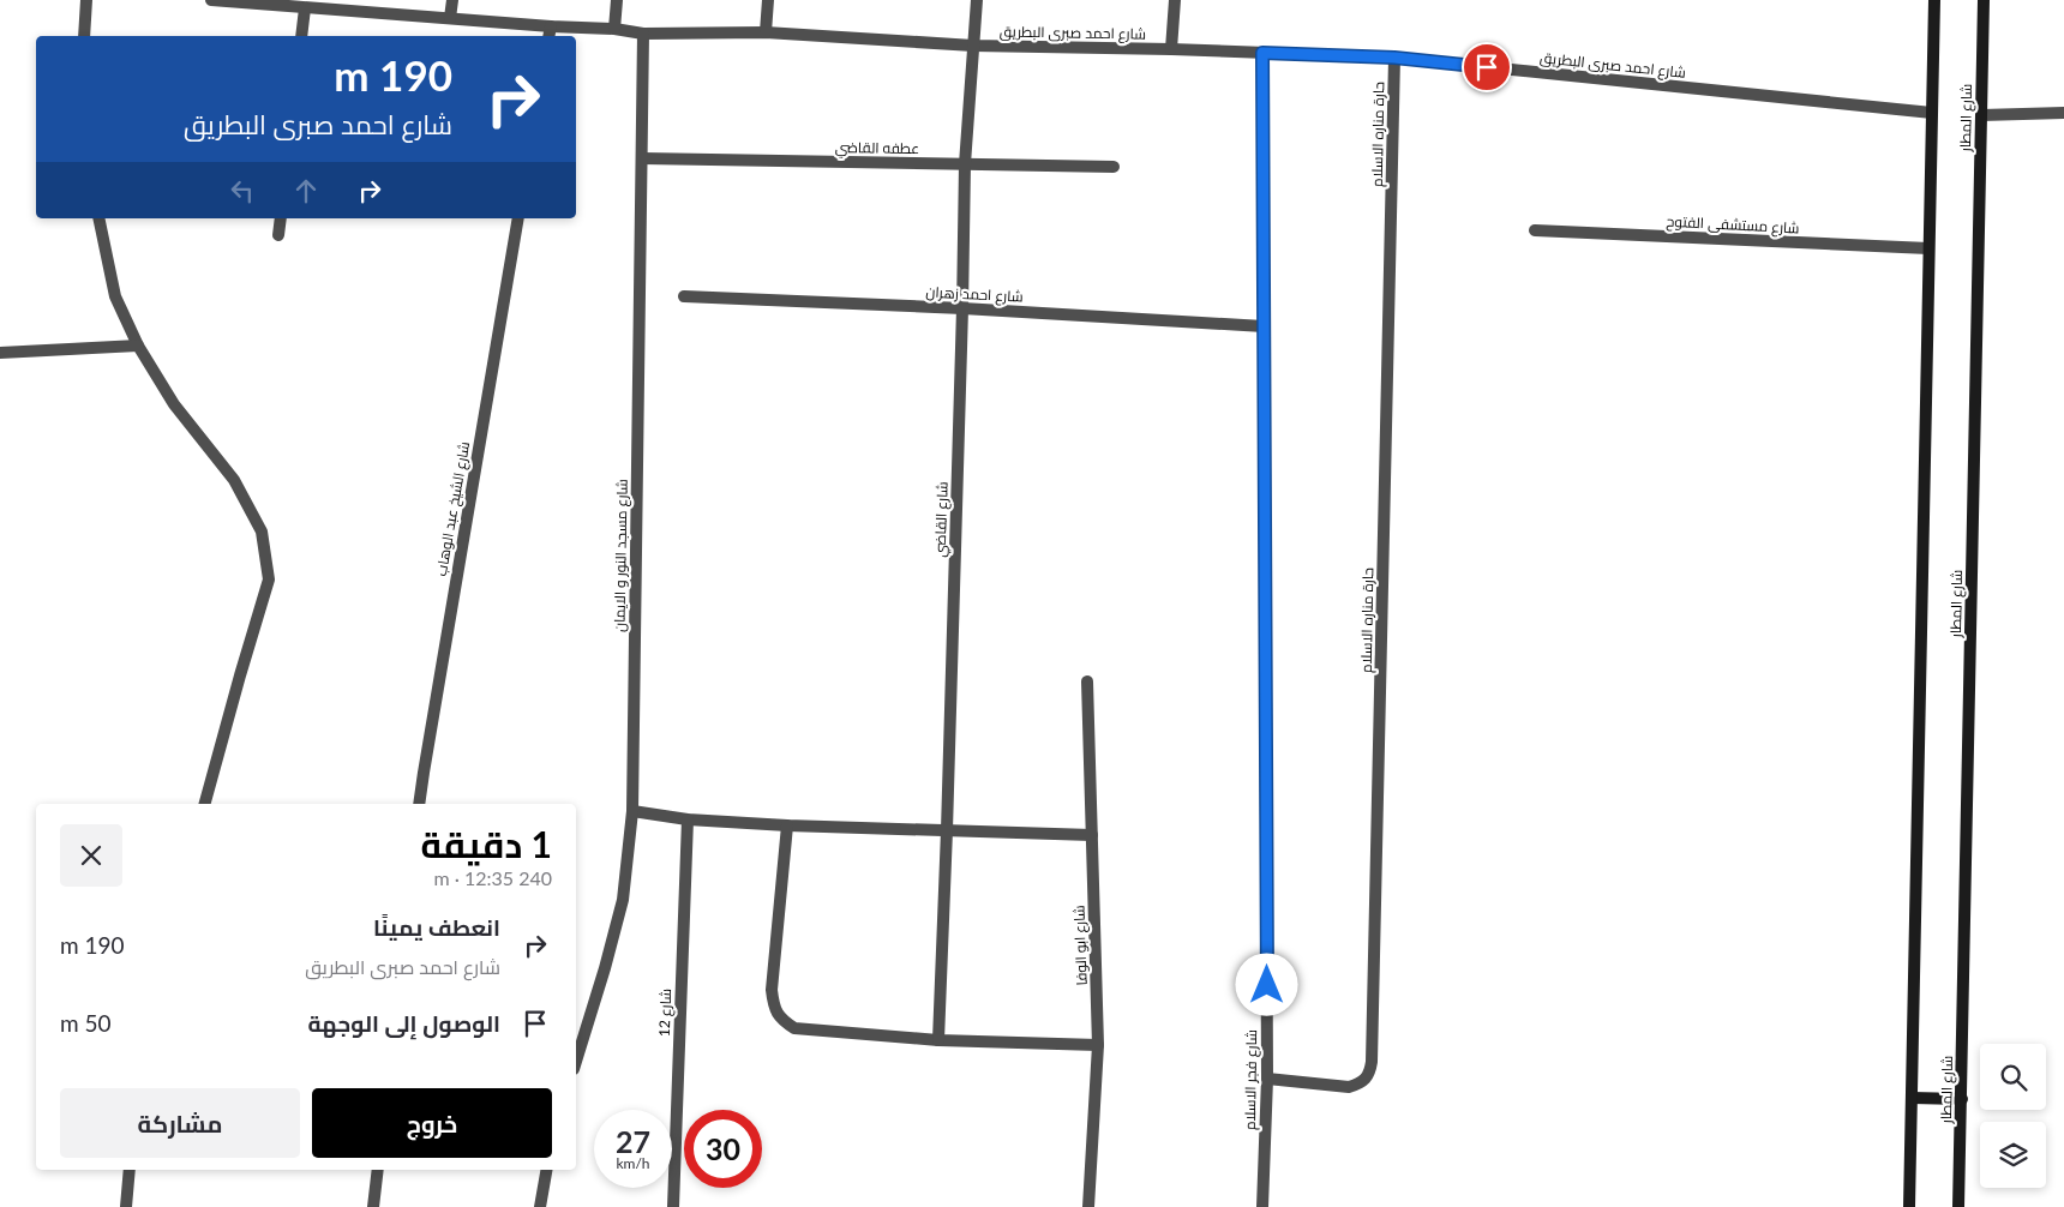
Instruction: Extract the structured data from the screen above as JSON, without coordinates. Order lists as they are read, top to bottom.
{
  "streets": {
    "street": [
      "شارع احمد صبرى البطريق",
      "شارع المطار",
      "حارة مناره الاسلام",
      "عطفه القاضي",
      "شارع مستشفى الفتوح",
      "شارع احمد زهران",
      "شارع الشيخ عبد الوهاب",
      "شارع القاضي",
      "شارع مسجد النور و الايمان",
      "شارع ابو الوفا",
      "شارع 12",
      "شارع فجر الاسلام"
    ]
  },
  "crossings": [
    ["شارع احمد صبرى البطريق", "حارة مناره الاسلام"],
    ["شارع احمد صبرى البطريق", "شارع القاضي"],
    ["شارع احمد صبرى البطريق", "شارع مسجد النور و الايمان"],
    ["شارع احمد صبرى البطريق", "شارع فجر الاسلام"],
    ["حارة مناره الاسلام", "شارع فجر الاسلام"],
    ["عطفه القاضي", "شارع القاضي"],
    ["عطفه القاضي", "شارع مسجد النور و الايمان"],
    ["شارع احمد زهران", "شارع القاضي"],
    ["شارع احمد زهران", "شارع فجر الاسلام"]
  ],
  "page": {
    "turn": ["190 m", "شارع احمد صبرى البطريق"],
    "heading": ["1 دقيقة", "240 m · 12:35"],
    "list": [
      {
        "name": "انعطف يمينًا",
        "note": "شارع احمد صبرى البطريق",
        "value": "190 m"
      },
      {
        "name": "الوصول إلى الوجهة",
        "value": "50 m"
      }
    ],
    "buttons": ["خروج", "مشاركة"],
    "speed": "27 km/h",
    "limit": "30"
  }
}
